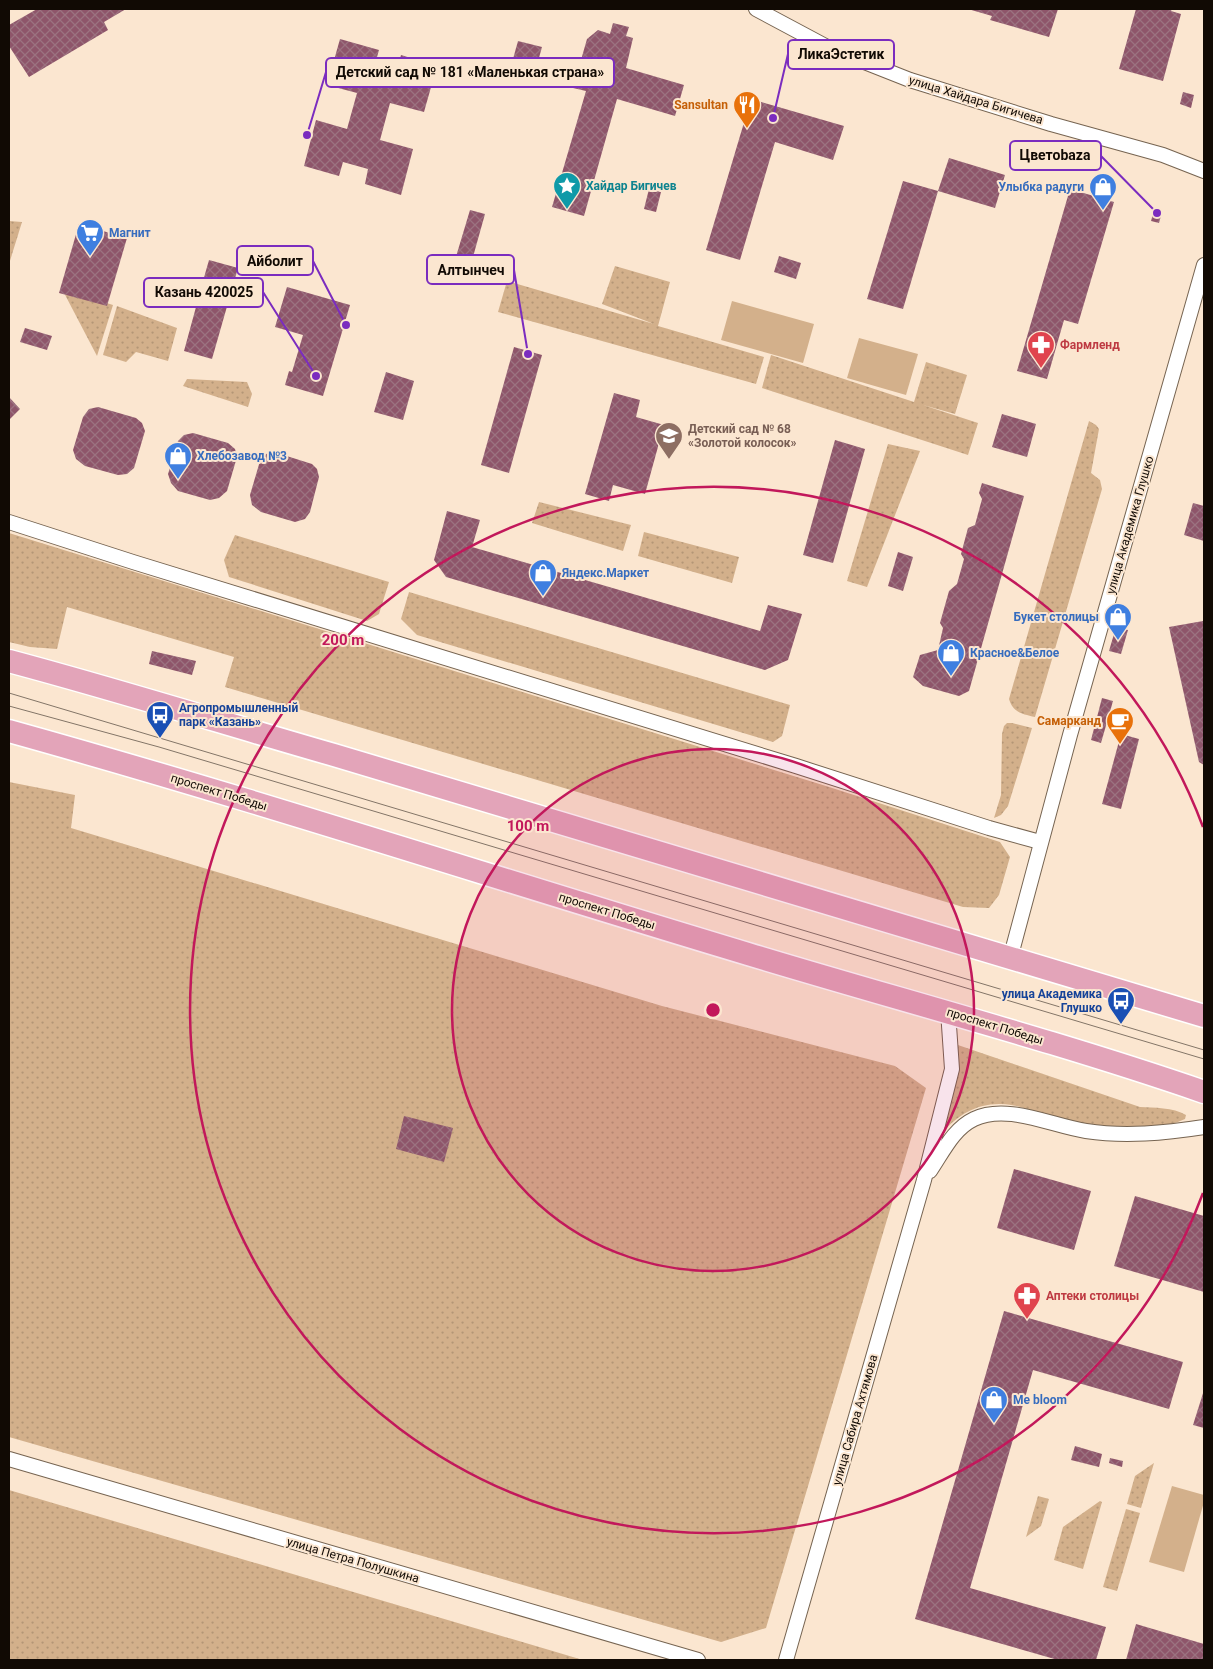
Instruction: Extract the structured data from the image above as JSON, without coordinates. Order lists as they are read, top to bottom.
{
  "streets": {
    "main road": ["проспект Победы"],
    "street": [
      "улица Хайдара Бигичева",
      "улица Академика Глушко",
      "улица Сабира Ахтямова",
      "улица Петра Полушкина"
    ]
  },
  "crossings": [
    ["проспект Победы", "улица Сабира Ахтямова"]
  ],
  "places": {
    "other": [
      "ЛикаЭстетик",
      "Детский сад № 181 «Маленькая страна»",
      "Цветоbaza",
      "Айболит",
      "Алтынчеч",
      "Казань 420025"
    ],
    "restaurant": ["Sansultan"],
    "place": ["Хайдар Бигичев"],
    "shop": [
      "Улыбка радуги",
      "Хлебозавод №3",
      "Яндекс.Маркет",
      "Букет столицы",
      "Красное&Белое",
      "Me bloom"
    ],
    "supermarket": ["Магнит"],
    "pharmacy": ["Фармленд", "Аптеки столицы"],
    "school or university": ["Детский сад № 68 «Золотой колосок»"],
    "bus stop": ["Агропромышленный парк «Казань»", "улица Академика Глушко"],
    "cafe": ["Самарканд"]
  },
  "rings": ["200 m", "100 m"]
}
